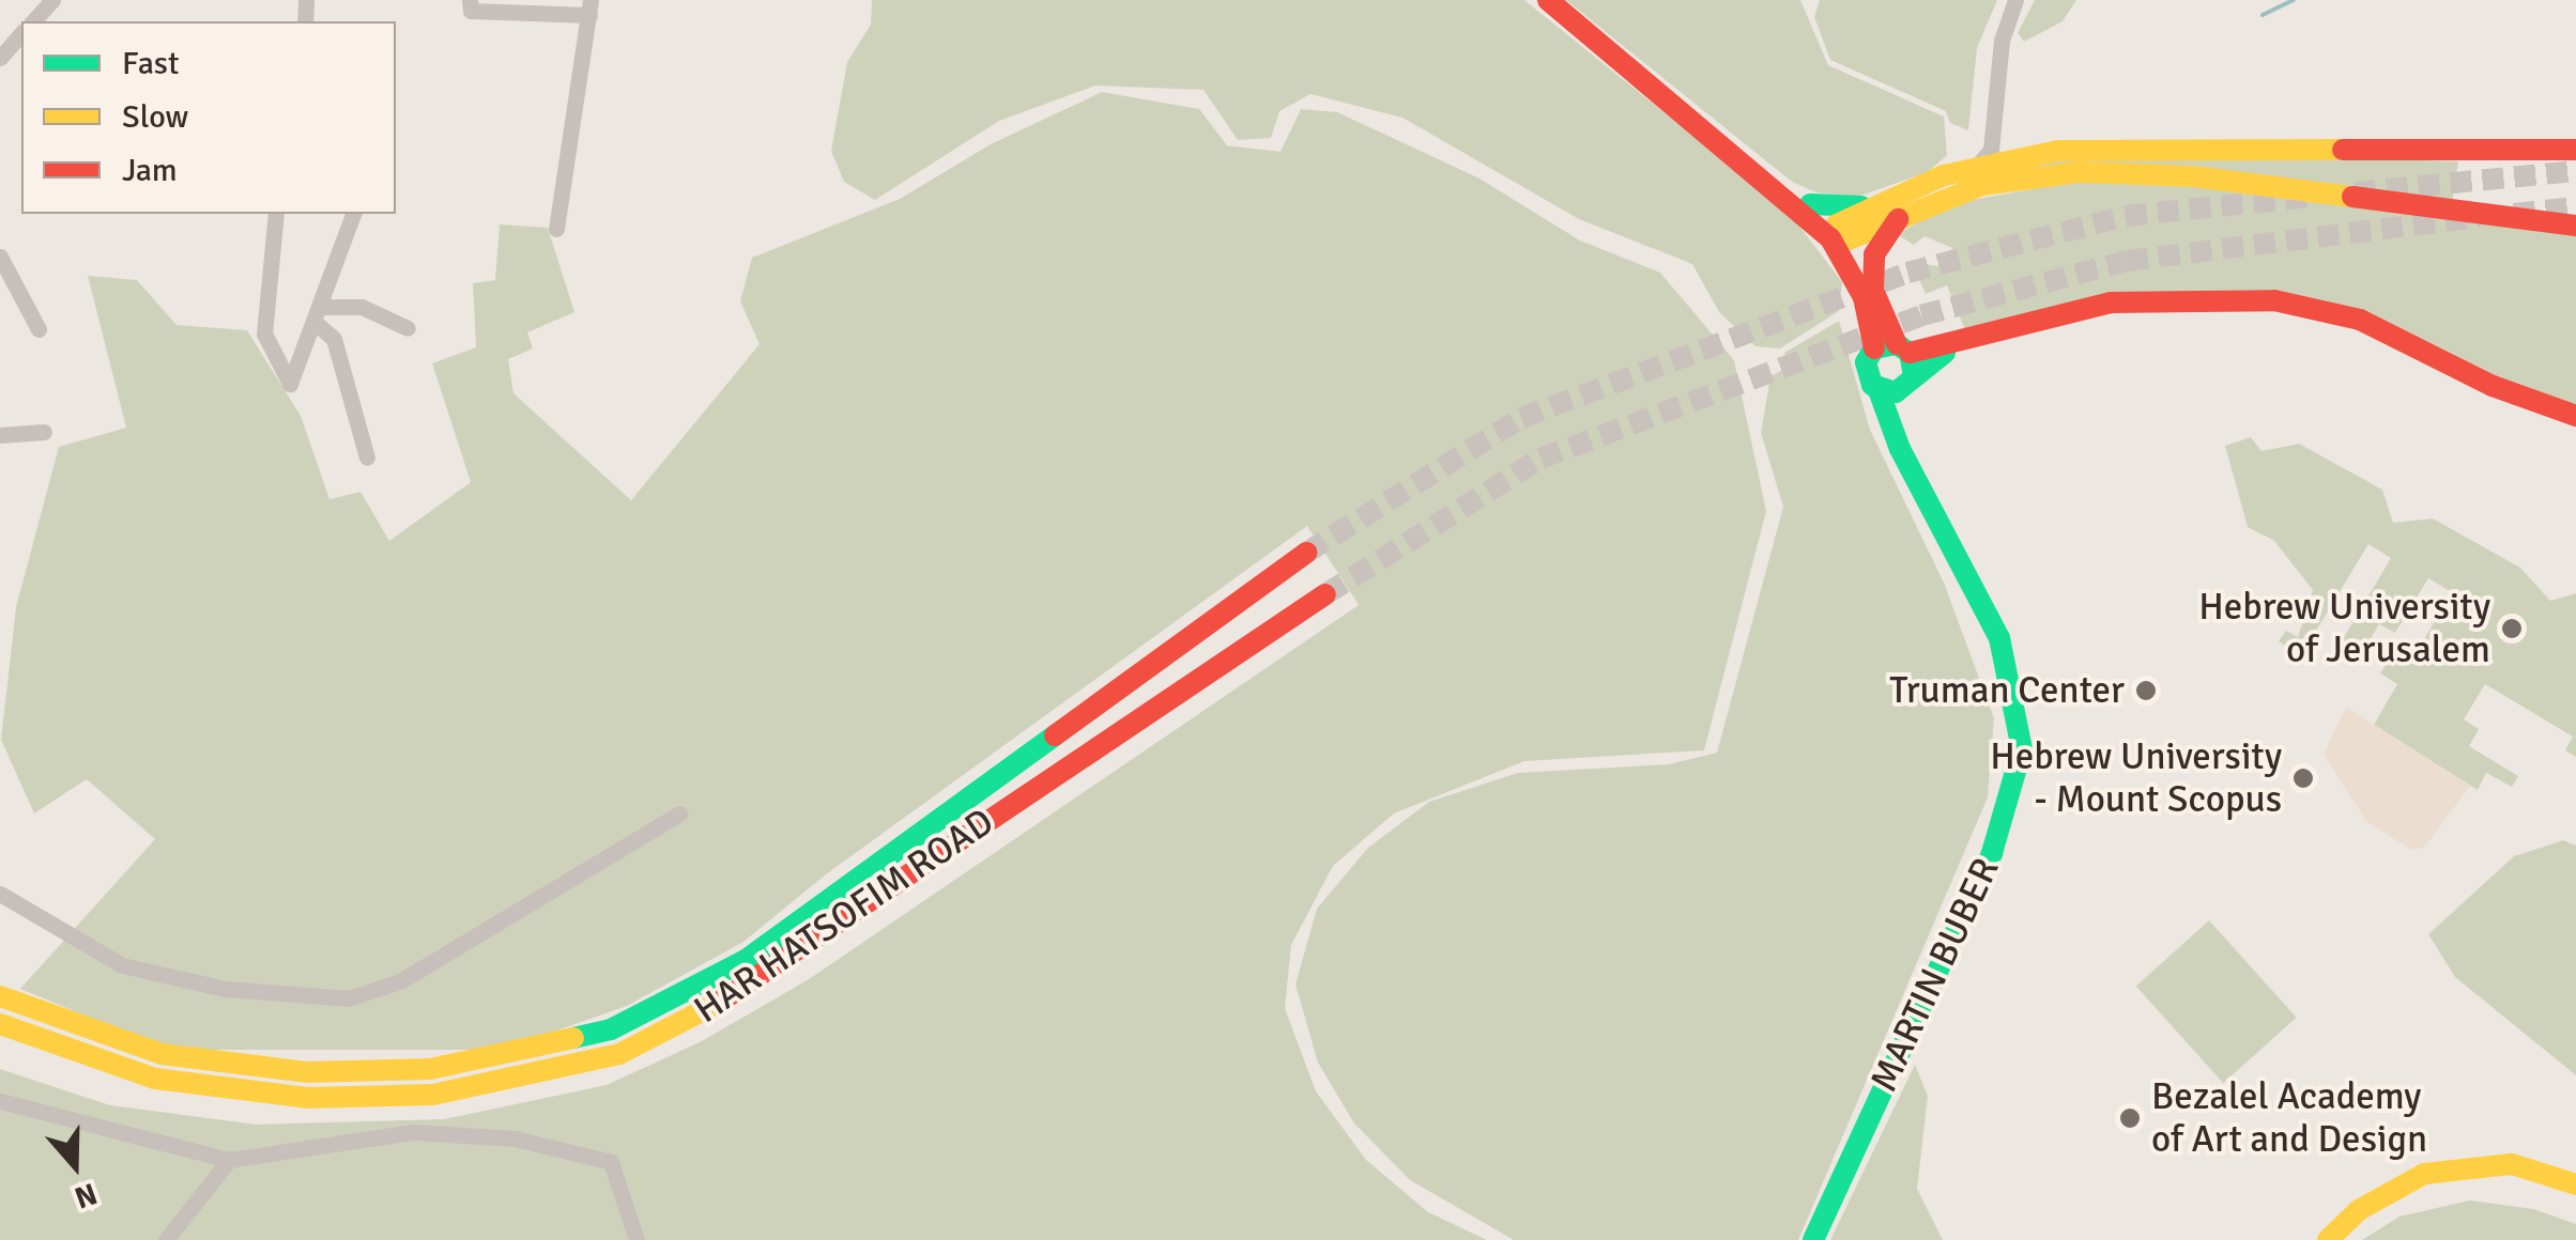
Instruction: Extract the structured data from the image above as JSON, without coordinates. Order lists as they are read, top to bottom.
{
  "streets": {
    "main road": ["HAR HATSOFIM ROAD", "MARTIN BUBER"]
  },
  "places": [
    "Hebrew University of Jerusalem",
    "Truman Center",
    "Hebrew University - Mount Scopus",
    "Bezalel Academy of Art and Design"
  ],
  "legend": ["Fast", "Slow", "Jam"],
  "north": "bottom"
}
